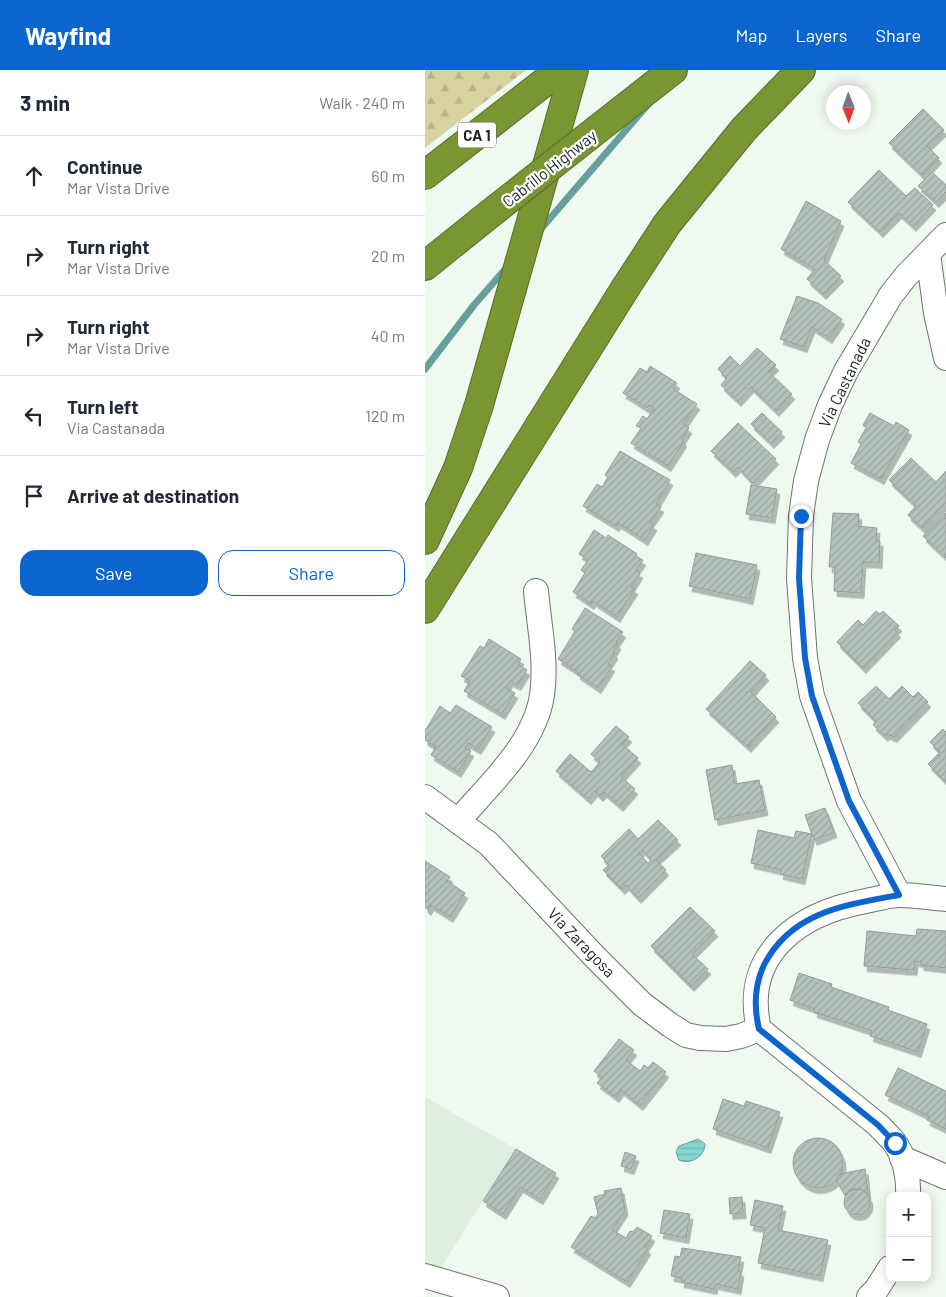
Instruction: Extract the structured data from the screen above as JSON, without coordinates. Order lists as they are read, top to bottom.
{
  "streets": {
    "highway": ["CA 1", "Cabrillo Highway"],
    "street": ["Via Castanada", "Via Zaragosa"]
  },
  "north": "bottom",
  "page": {
    "header": "Wayfind",
    "nav": ["Map", "Layers", "Share"],
    "heading": ["3 min", "Walk · 240 m"],
    "list": [
      ["Continue", "Mar Vista Drive", "60 m"],
      ["Turn right", "Mar Vista Drive", "20 m"],
      ["Turn right", "Mar Vista Drive", "40 m"],
      ["Turn left", "Via Castanada", "120 m"],
      "Arrive at destination"
    ],
    "buttons": ["Save", "Share"],
    "map_buttons": ["+", "−"]
  }
}
